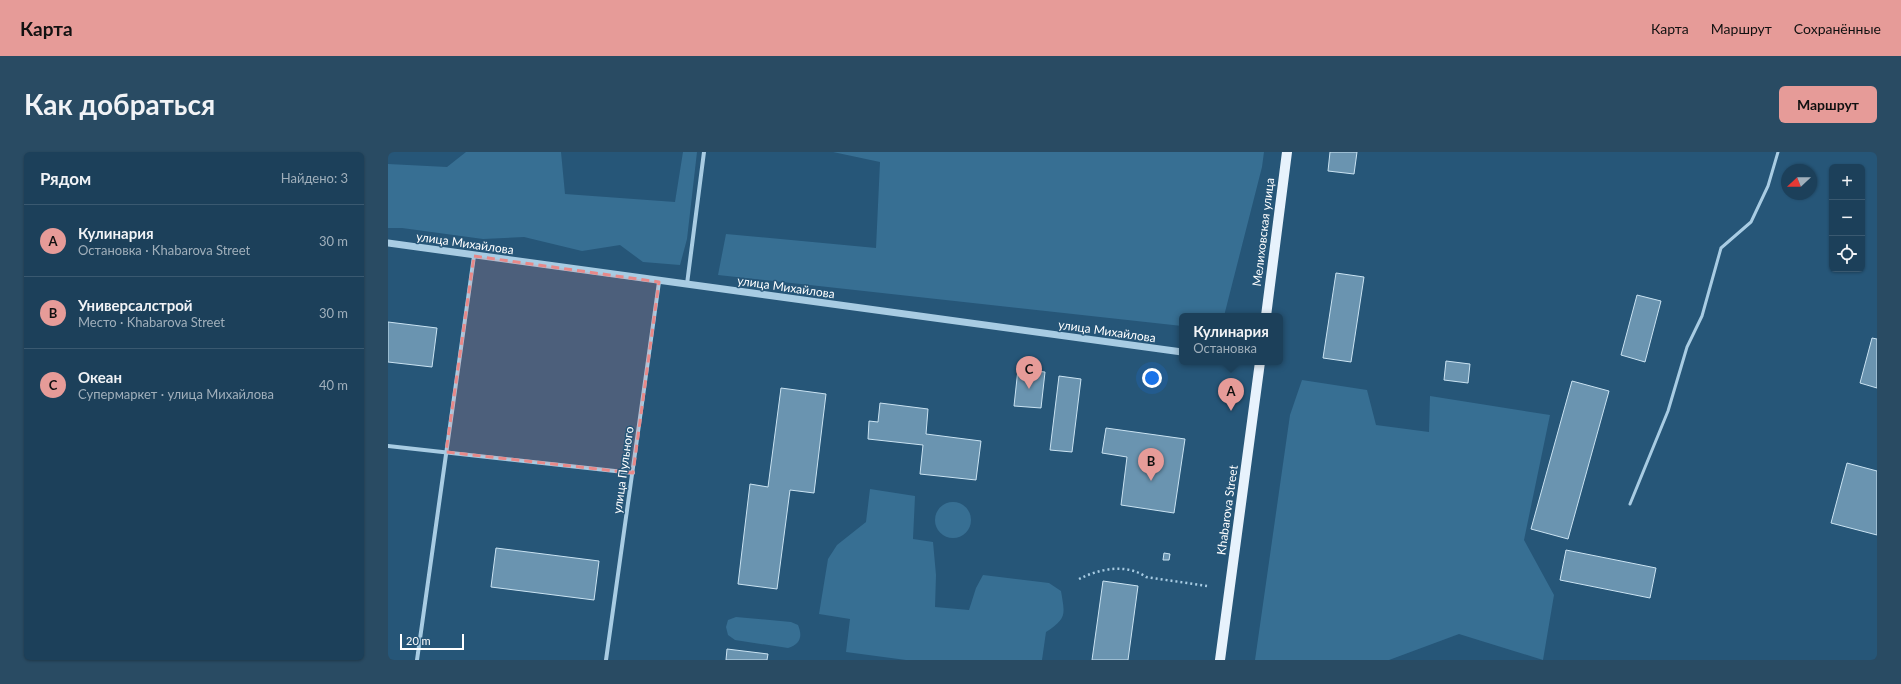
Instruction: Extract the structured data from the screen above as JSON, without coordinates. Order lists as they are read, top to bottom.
{
  "streets": {
    "main road": ["Мелиховская улица", "Khabarova Street"],
    "street": ["улица Михайлова", "улица Пульного"]
  },
  "crossings": [
    ["улица Михайлова", "улица Пульного"]
  ],
  "scale_bar": "20 m",
  "north": "left",
  "page": {
    "header": "Карта",
    "nav": ["Карта", "Маршрут", "Сохранённые"],
    "buttons": "Маршрут",
    "title": "Как добраться",
    "heading": ["Рядом", "Найдено: 3"],
    "map_buttons": ["+", "−"],
    "list": [
      {
        "mark": "A",
        "name": "Кулинария",
        "note": "Остановка · Khabarova Street",
        "value": "30 m"
      },
      {
        "mark": "B",
        "name": "Универсалстрой",
        "note": "Место · Khabarova Street",
        "value": "30 m"
      },
      {
        "mark": "C",
        "name": "Океан",
        "note": "Супермаркет · улица Михайлова",
        "value": "40 m"
      }
    ],
    "popup": ["Кулинария", "Остановка"],
    "pins": ["C", "A", "B"],
    "scale": "20 m"
  }
}
